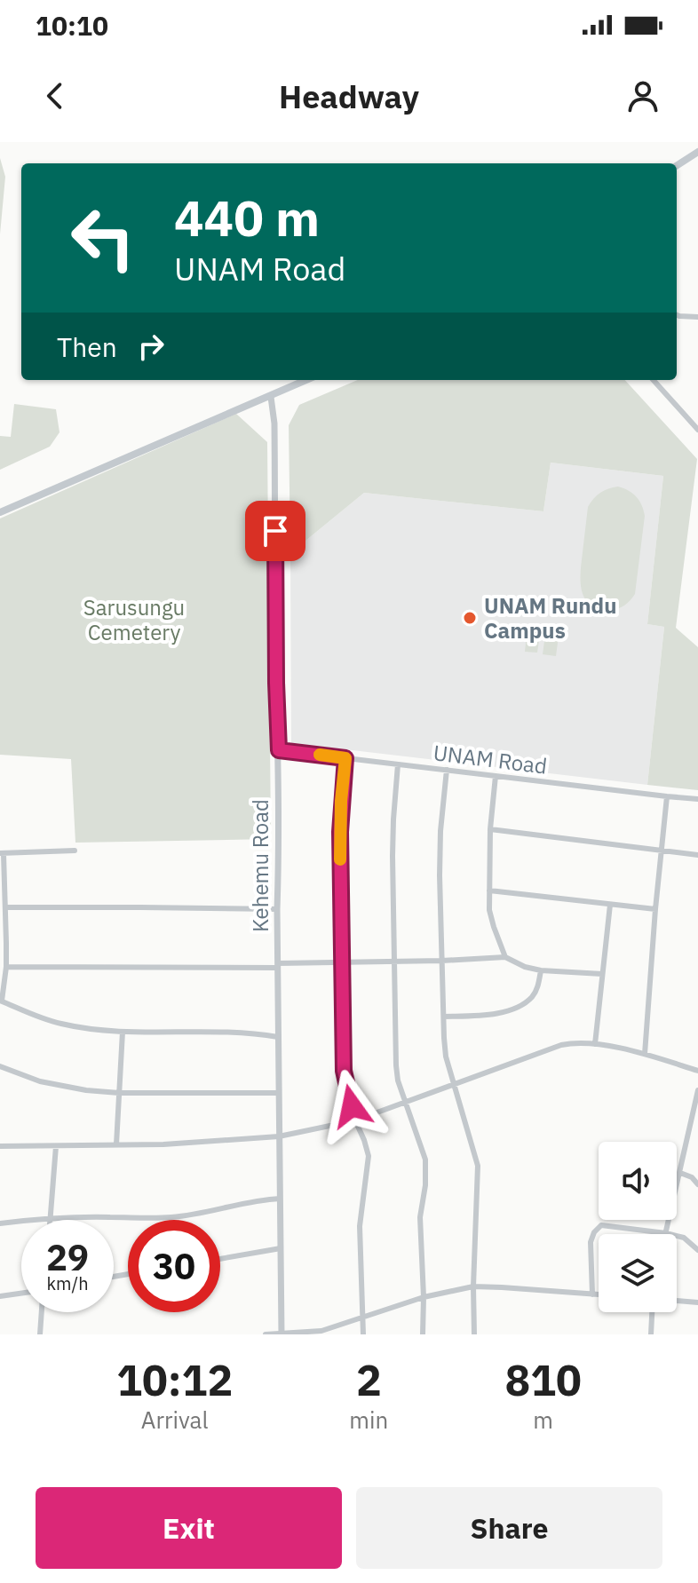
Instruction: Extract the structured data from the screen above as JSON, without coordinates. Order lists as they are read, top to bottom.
{
  "streets": {
    "street": ["UNAM Road", "Kehemu Road"]
  },
  "crossings": [
    ["UNAM Road", "Kehemu Road"]
  ],
  "parks": ["Sarusungu Cemetery"],
  "places": ["UNAM Rundu Campus"],
  "page": {
    "status": "10:10",
    "header": "Headway",
    "turn": ["440 m", "UNAM Road"],
    "then": "Then",
    "speed": "29 km/h",
    "limit": "30",
    "eta": [
      "10:12",
      "Arrival",
      "2",
      "min",
      "810",
      "m"
    ],
    "buttons": ["Exit", "Share"]
  }
}
